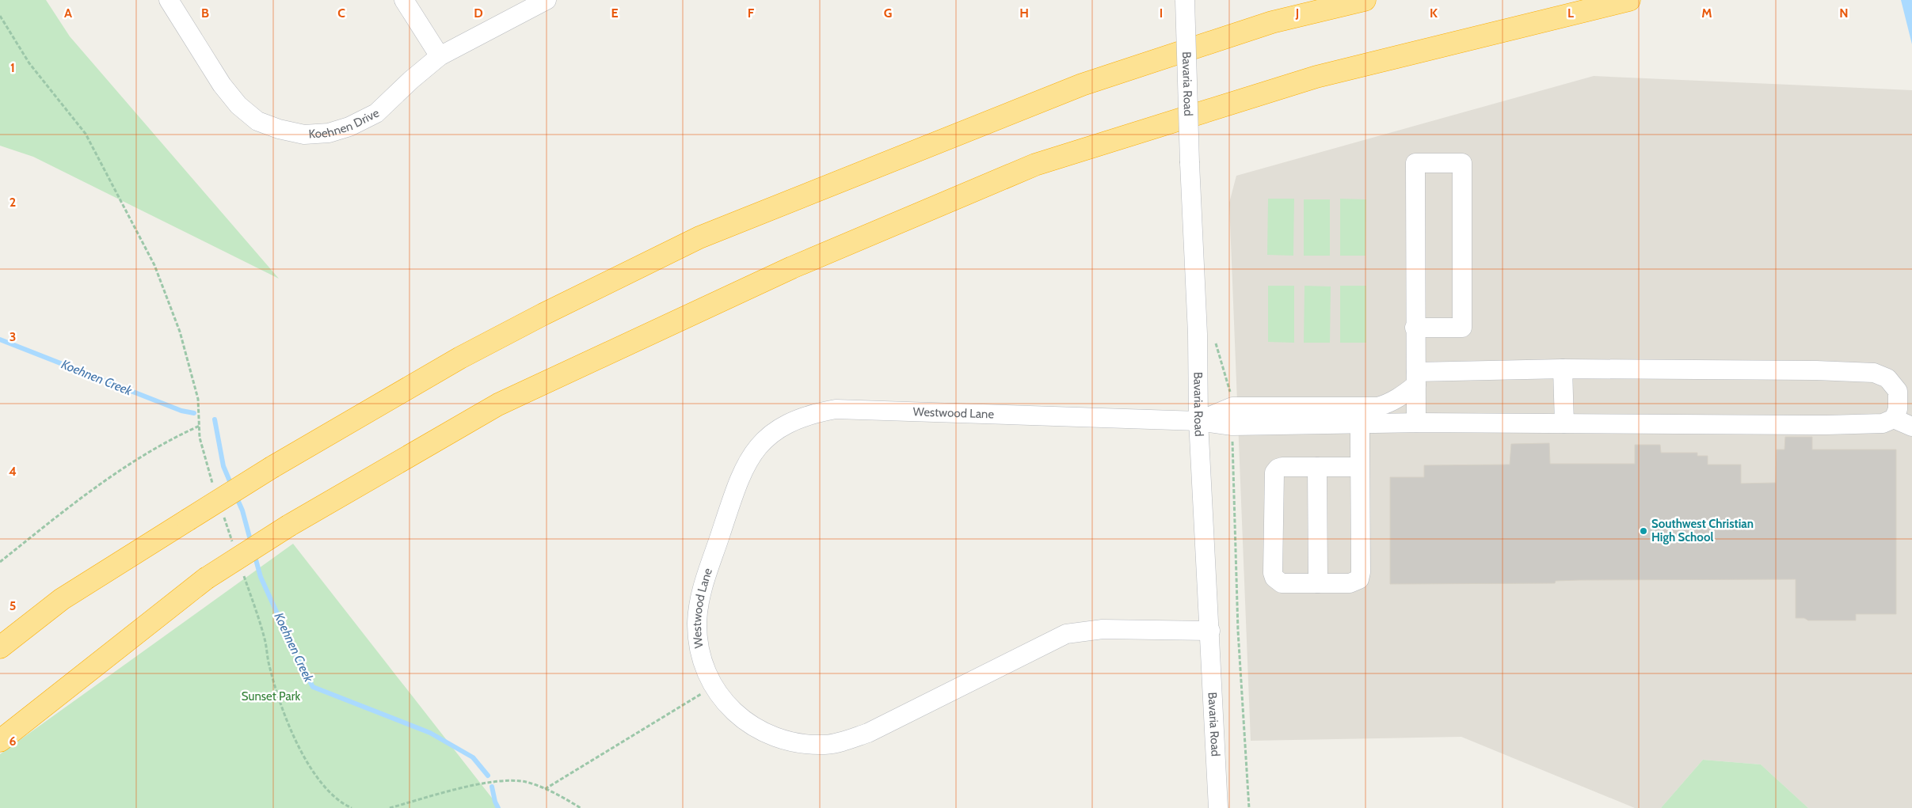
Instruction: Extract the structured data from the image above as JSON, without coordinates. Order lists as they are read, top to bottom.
{
  "streets": {
    "street": ["Bavaria Road", "Koehnen Drive", "Westwood Lane"]
  },
  "crossings": [
    ["Bavaria Road", "Westwood Lane"]
  ],
  "water": ["Koehnen Creek"],
  "parks": ["Sunset Park"],
  "places": ["Southwest Christian High School"],
  "grid": {
    "columns": [
      "A",
      "B",
      "C",
      "D",
      "E",
      "F",
      "G",
      "H",
      "I",
      "J",
      "K",
      "L",
      "M",
      "N"
    ],
    "rows": [
      "1",
      "2",
      "3",
      "4",
      "5",
      "6"
    ]
  }
}
